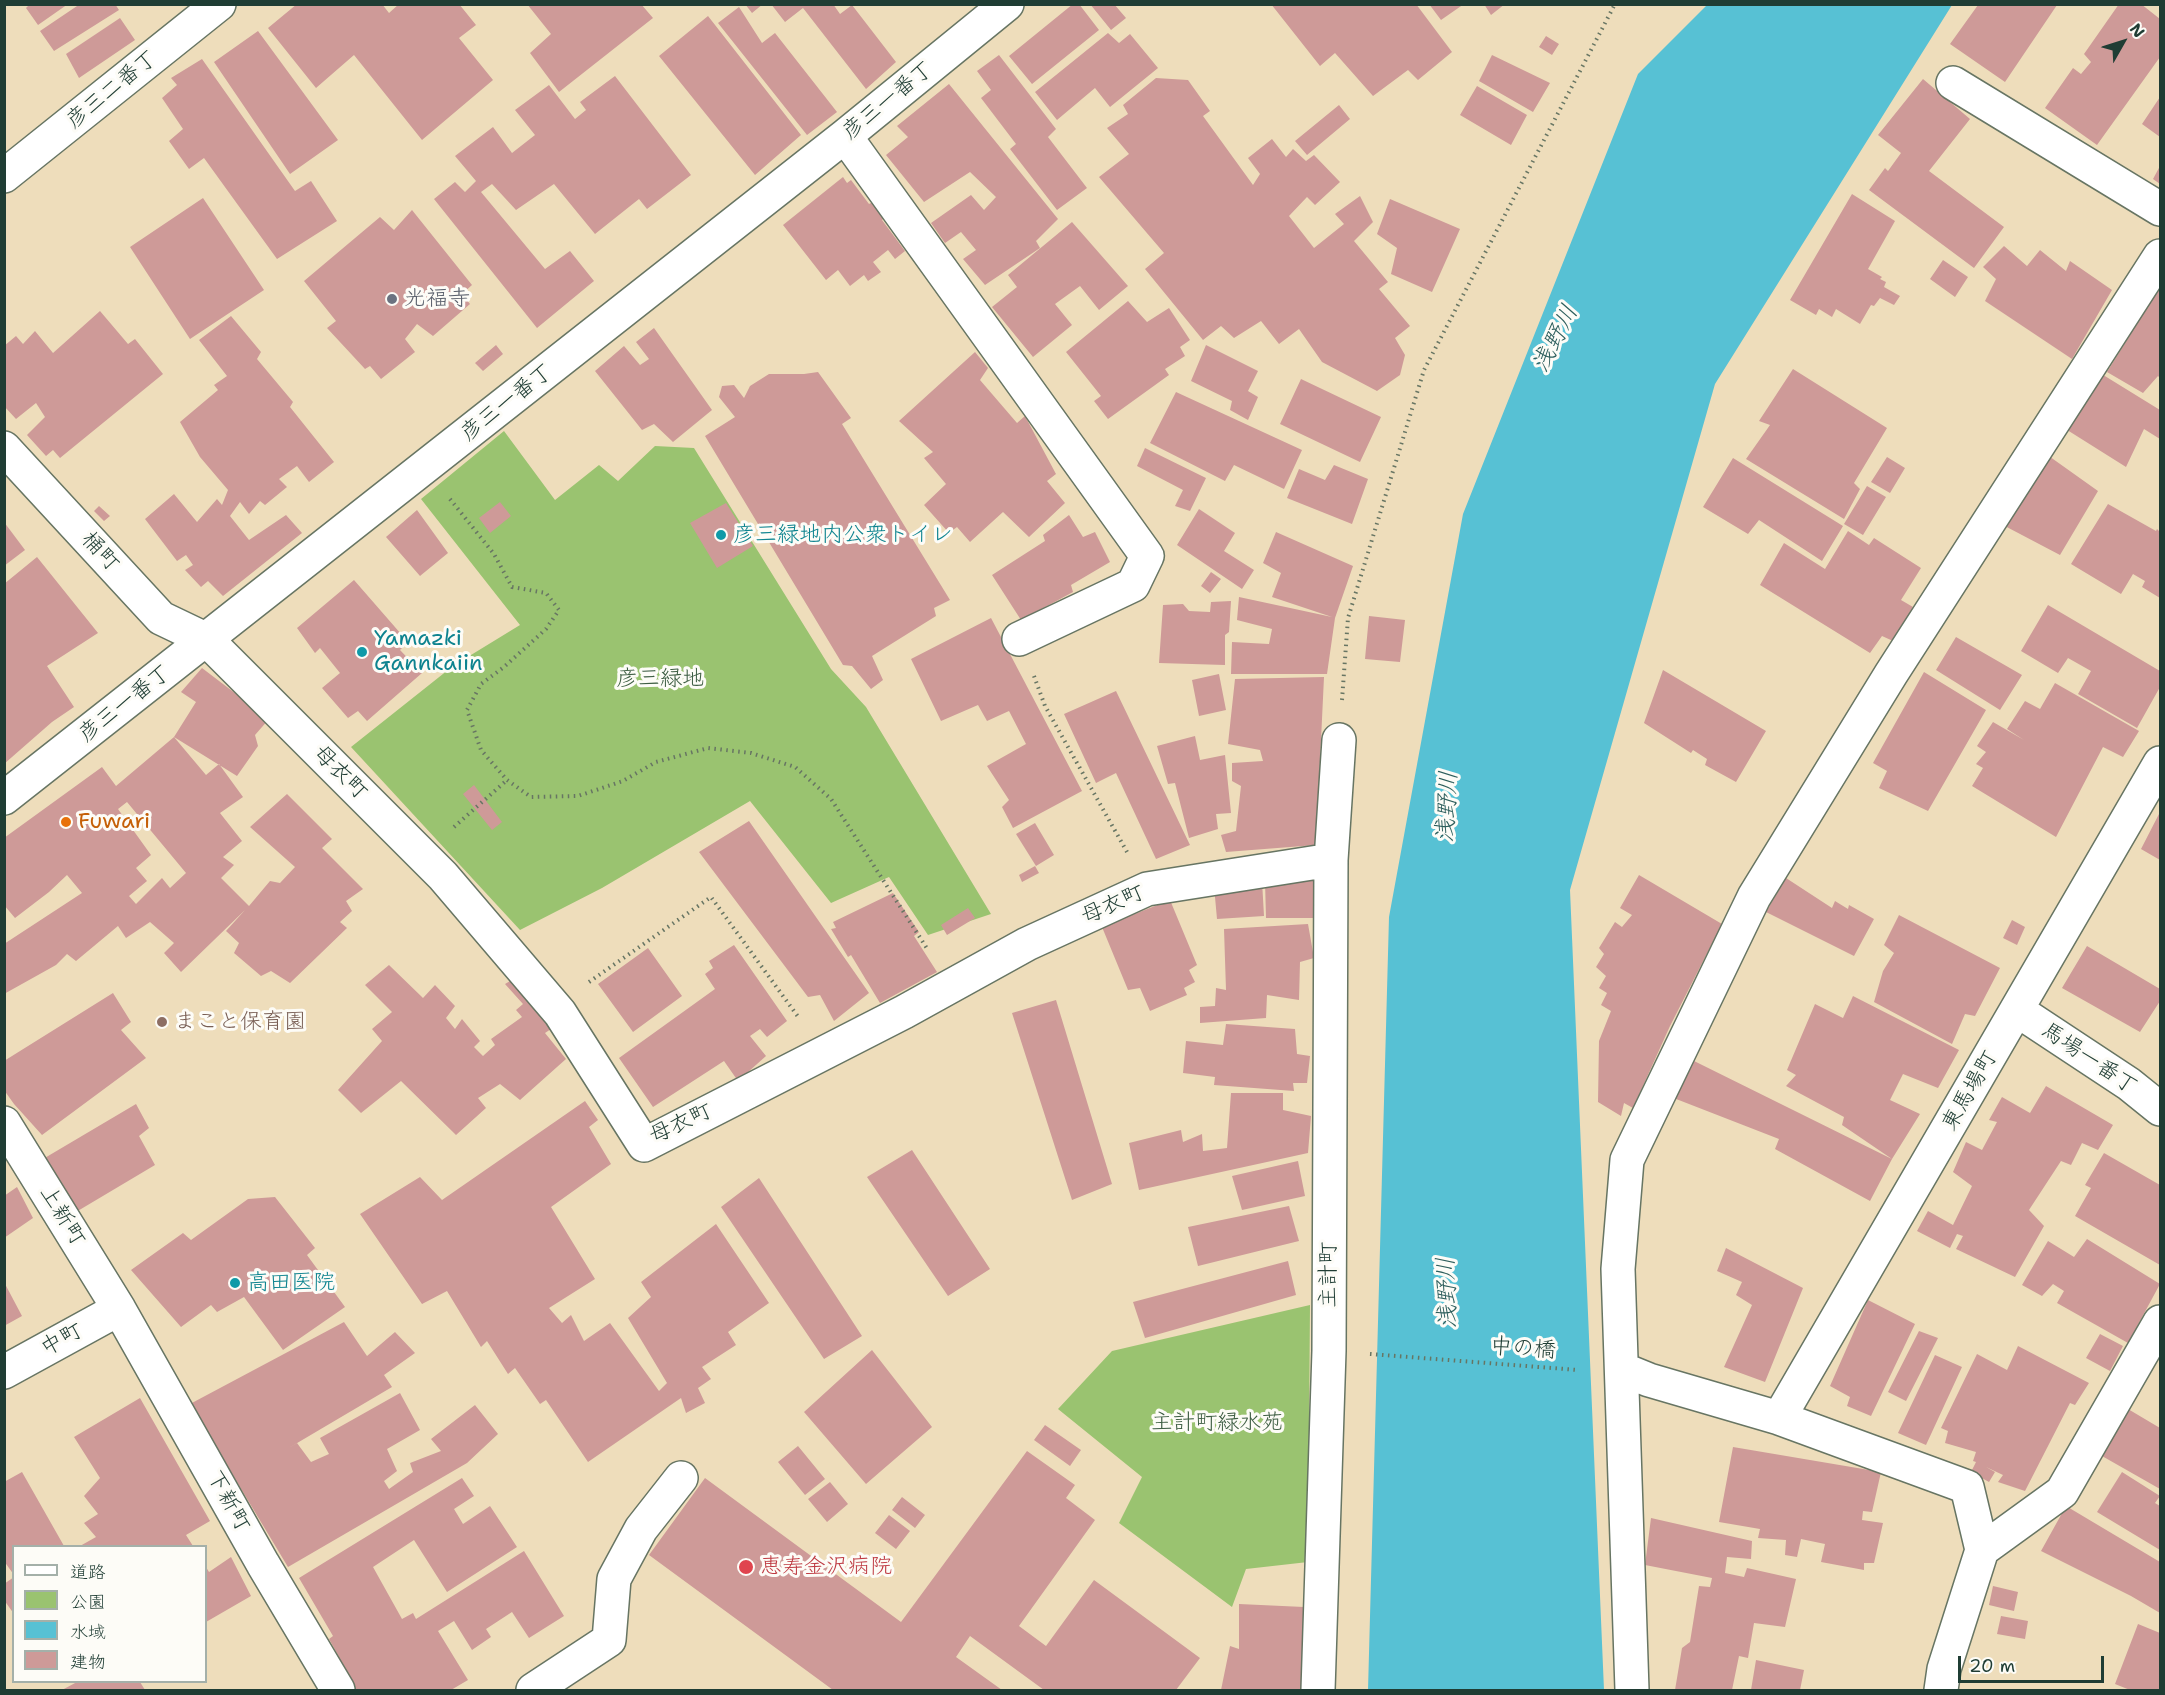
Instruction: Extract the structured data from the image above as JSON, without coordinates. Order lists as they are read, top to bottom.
{
  "streets": {
    "street": [
      "彦三二番丁",
      "彦三一番丁",
      "桶町",
      "母衣町",
      "馬場一番丁",
      "東馬場町",
      "上新町",
      "主計町",
      "中町",
      "下新町"
    ],
    "path": ["中の橋"]
  },
  "crossings": [
    ["彦三一番丁", "桶町"],
    ["彦三一番丁", "母衣町"],
    ["桶町", "母衣町"],
    ["母衣町", "主計町"],
    ["馬場一番丁", "東馬場町"],
    ["上新町", "中町"],
    ["上新町", "下新町"],
    ["中町", "下新町"]
  ],
  "water": ["浅野川"],
  "parks": ["彦三緑地", "主計町緑水苑"],
  "places": [
    "光福寺",
    "彦三緑地内公衆トイレ",
    "Yamazki Gannkaiin",
    "Fuwari",
    "まこと保育園",
    "高田医院",
    "恵寿金沢病院"
  ],
  "legend": [
    "道路",
    "公園",
    "水域",
    "建物"
  ],
  "scale_bar": "20 m",
  "north": "top right"
}
